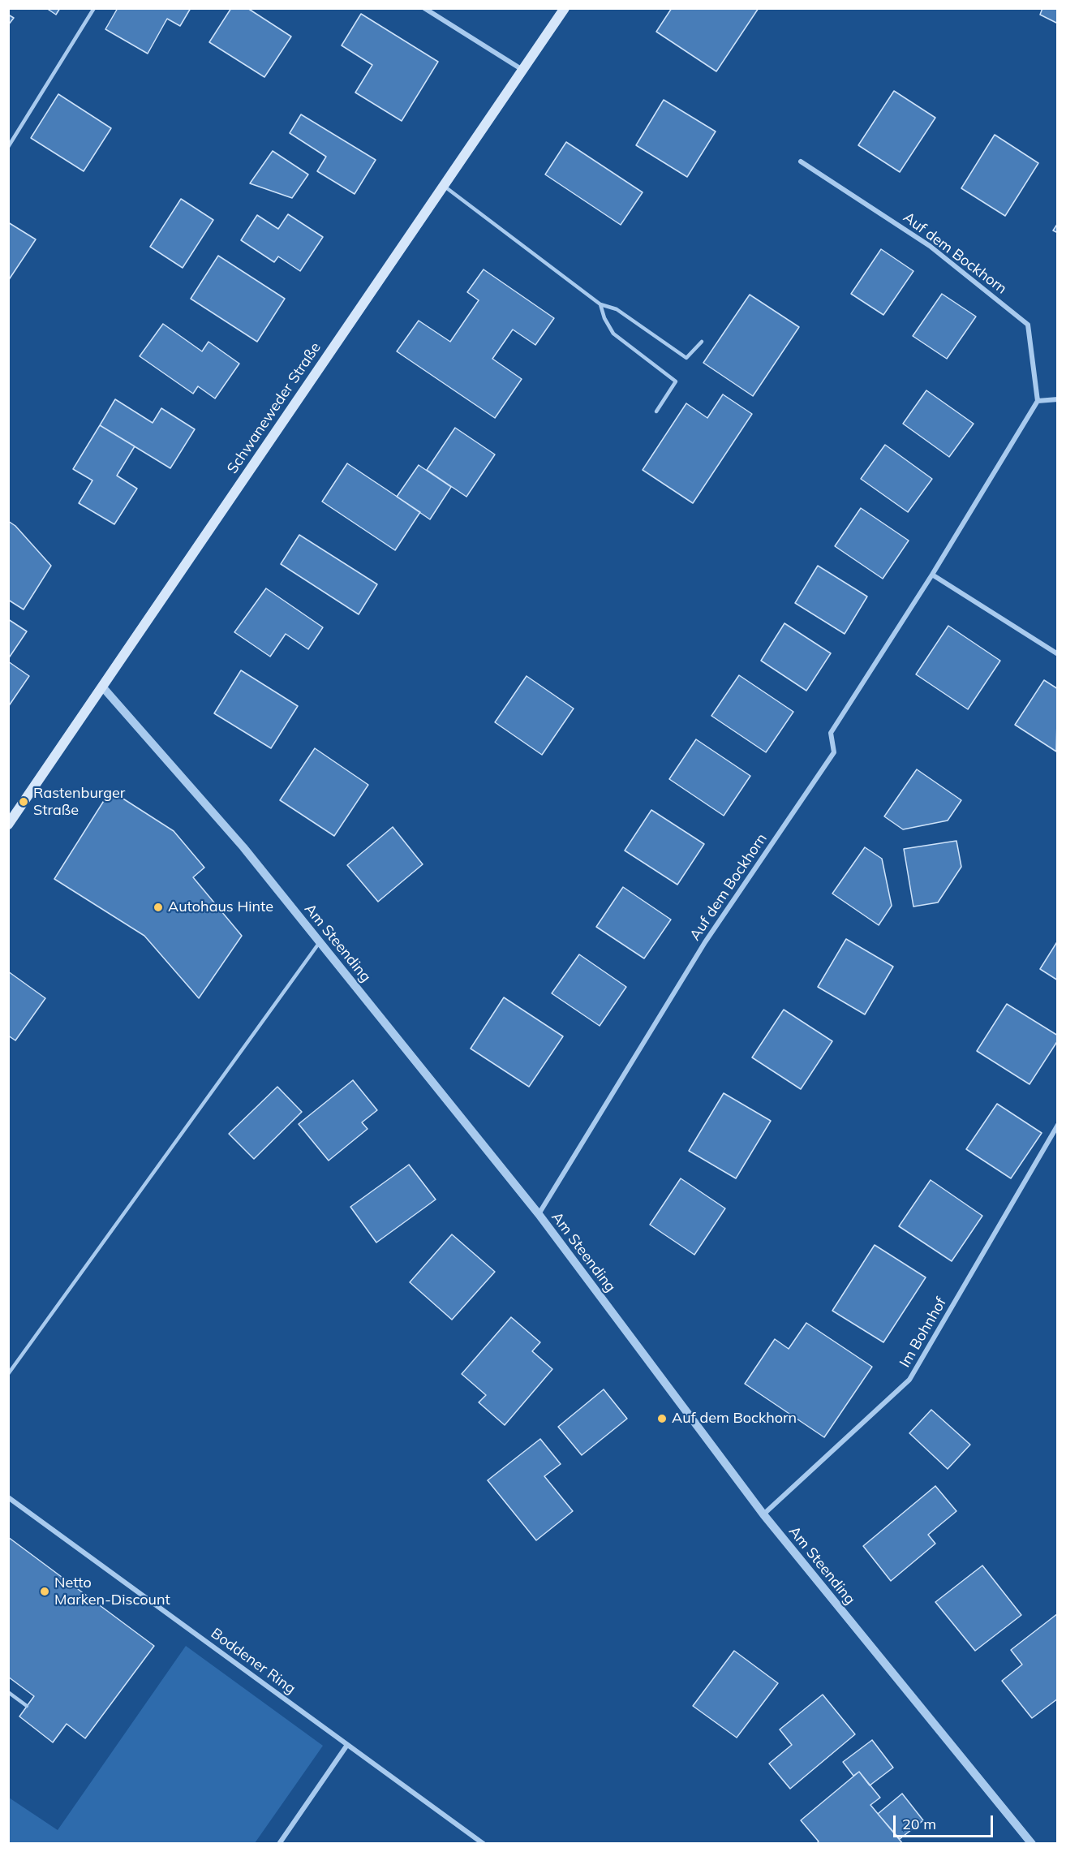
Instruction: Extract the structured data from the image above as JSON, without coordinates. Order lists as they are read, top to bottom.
{
  "streets": {
    "main road": ["Schwaneweder Straße"],
    "street": [
      "Auf dem Bockhorn",
      "Am Steending",
      "Im Bohnhof",
      "Boddener Ring"
    ]
  },
  "crossings": [
    ["Auf dem Bockhorn", "Am Steending"],
    ["Schwaneweder Straße", "Am Steending"],
    ["Am Steending", "Im Bohnhof"]
  ],
  "places": [
    "Rastenburger Straße",
    "Autohaus Hinte",
    "Auf dem Bockhorn",
    "Netto Marken-Discount"
  ],
  "scale_bar": "20 m"
}
